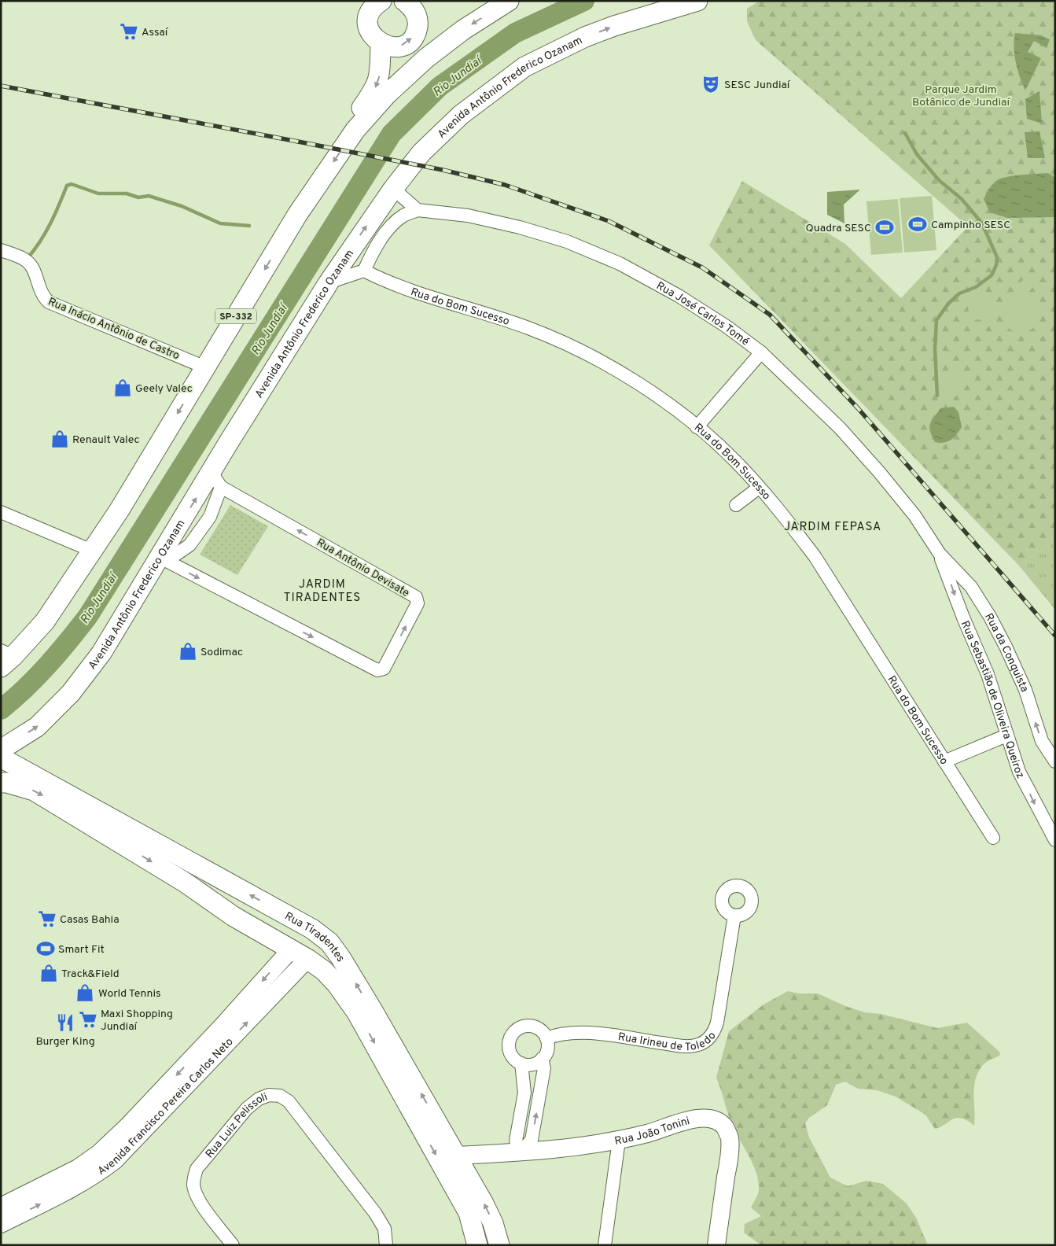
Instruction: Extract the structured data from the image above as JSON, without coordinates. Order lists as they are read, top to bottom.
{
  "streets": {
    "main road": ["Avenida Antônio Frederico Ozanam", "SP-332", "Rua Tiradentes"],
    "street": [
      "Rua do Bom Sucesso",
      "Rua José Carlos Tomé",
      "Rua Inácio Antônio de Castro",
      "Rua Antônio Devisate",
      "Rua da Conquista",
      "Rua Sebastião de Oliveira Queiroz",
      "Rua Irineu de Toledo",
      "Avenida Francisco Pereira Carlos Neto",
      "Rua Luiz Pelissoli",
      "Rua João Tonini"
    ]
  },
  "crossings": [
    ["Avenida Antônio Frederico Ozanam", "Rua Antônio Devisate"],
    ["Rua José Carlos Tomé", "Rua da Conquista"],
    ["Rua José Carlos Tomé", "Rua Sebastião de Oliveira Queiroz"],
    ["SP-332", "Rua Inácio Antônio de Castro"],
    ["Rua da Conquista", "Rua Sebastião de Oliveira Queiroz"],
    ["Rua Tiradentes", "Avenida Francisco Pereira Carlos Neto"],
    ["Rua Tiradentes", "Rua João Tonini"]
  ],
  "one_way": ["Rua da Conquista", "Rua Sebastião de Oliveira Queiroz"],
  "districts": ["JARDIM FEPASA", "JARDIM TIRADENTES"],
  "water": ["Rio Jundiaí"],
  "parks": ["Parque Jardim Botânico de Jundiaí"],
  "places": {
    "supermarket": ["Assaí", "Casas Bahia", "Maxi Shopping Jundiaí"],
    "theatre": ["SESC Jundiaí"],
    "sports": ["Campinho SESC", "Quadra SESC", "Smart Fit"],
    "shop": [
      "Geely Valec",
      "Renault Valec",
      "Sodimac",
      "Track&Field",
      "World Tennis"
    ],
    "restaurant": ["Burger King"]
  }
}
